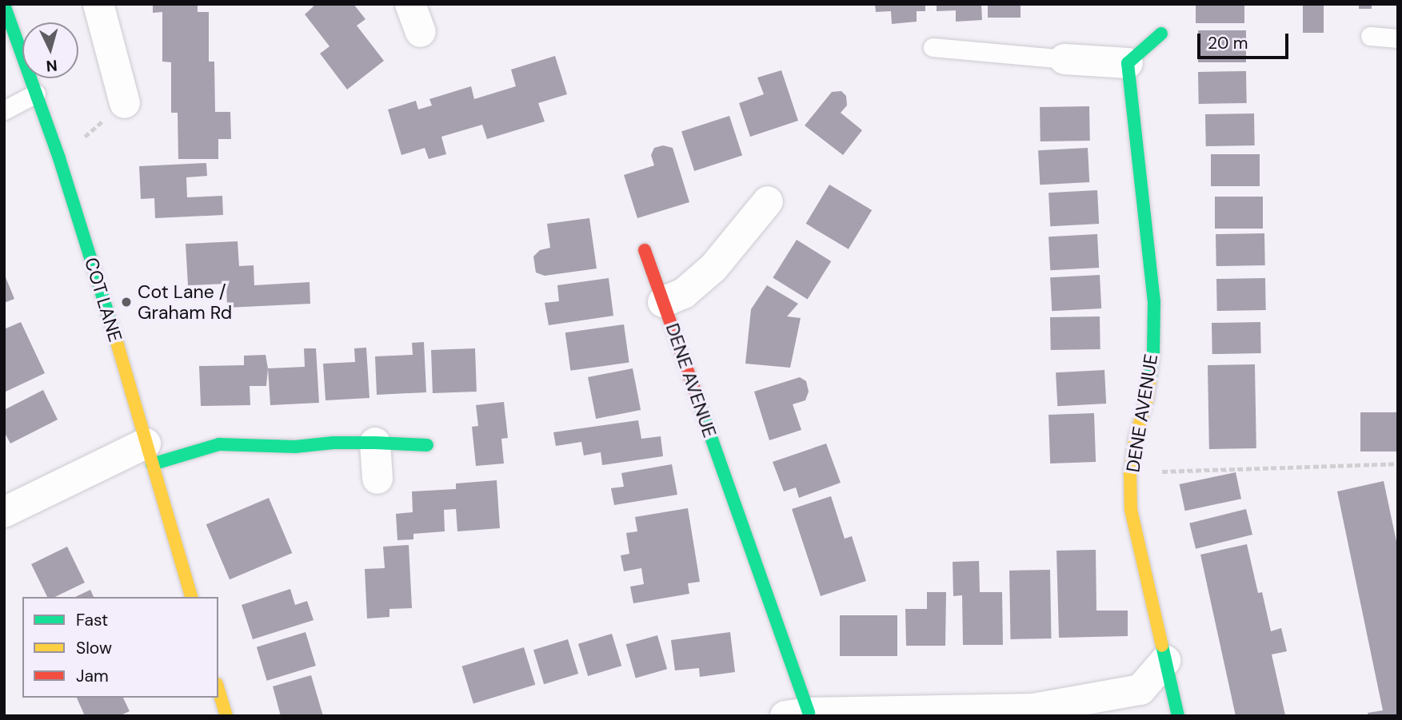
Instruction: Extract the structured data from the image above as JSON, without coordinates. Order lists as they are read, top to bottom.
{
  "streets": {
    "street": ["COT LANE", "DENE AVENUE"]
  },
  "places": ["Cot Lane / Graham Rd"],
  "legend": ["Fast", "Slow", "Jam"],
  "scale_bar": "20 m",
  "north": "bottom"
}
